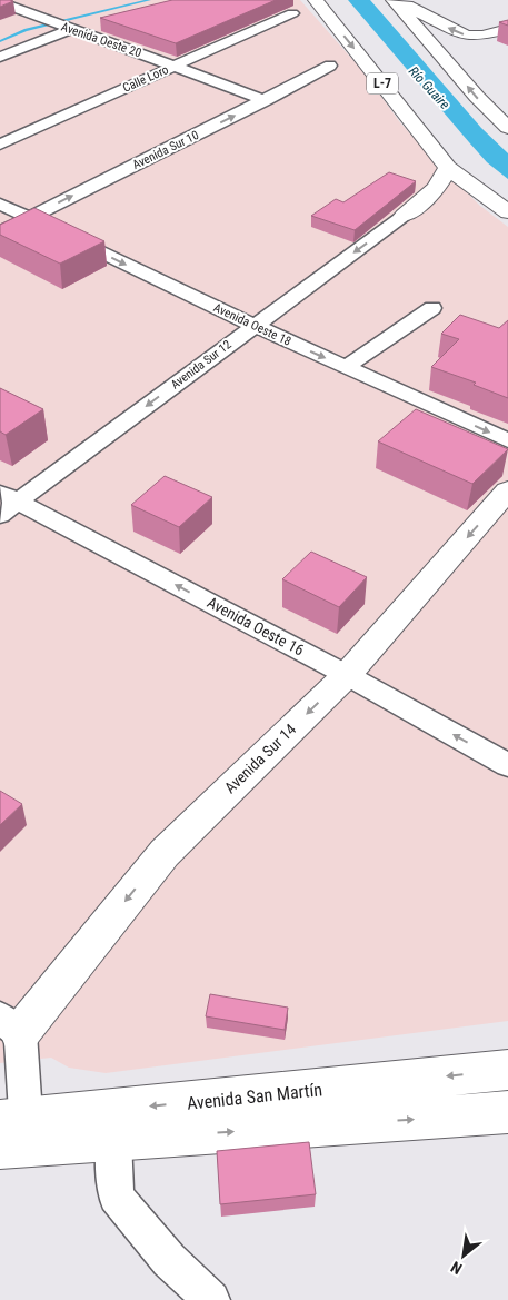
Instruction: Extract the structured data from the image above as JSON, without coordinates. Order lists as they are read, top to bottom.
{
  "streets": {
    "main road": ["L-7", "Avenida Sur 14", "Avenida San Martín"],
    "street": [
      "Avenida Oeste 20",
      "Calle Loro",
      "Avenida Sur 10",
      "Avenida Oeste 18",
      "Avenida Sur 12",
      "Avenida Oeste 16"
    ]
  },
  "crossings": [
    ["Avenida Oeste 20", "Calle Loro"],
    ["Avenida Oeste 20", "Avenida Sur 10"],
    ["Avenida Sur 10", "Avenida Oeste 18"],
    ["Avenida Oeste 18", "Avenida Sur 12"],
    ["Avenida Sur 12", "Avenida Oeste 16"],
    ["Avenida Oeste 16", "Avenida Sur 14"]
  ],
  "one_way": [
    "Avenida Oeste 18",
    "Avenida Sur 12",
    "Avenida Oeste 16",
    "Avenida Sur 14"
  ],
  "water": ["Río Guaire"],
  "north": "bottom left"
}
